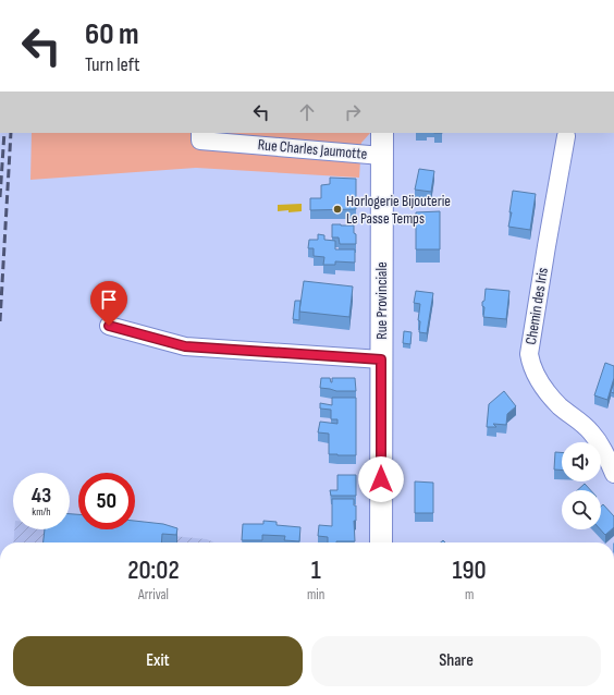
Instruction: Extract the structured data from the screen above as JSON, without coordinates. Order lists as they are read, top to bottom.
{
  "streets": {
    "main road": ["Rue Provinciale"],
    "street": ["Rue Charles Jaumotte", "Chemin des Iris"]
  },
  "crossings": [
    ["Rue Charles Jaumotte", "Rue Provinciale"]
  ],
  "places": ["Horlogerie Bijouterie Le Passe Temps"],
  "page": {
    "turn": ["60 m", "Turn left"],
    "speed": "43 km/h",
    "limit": "50",
    "eta": [
      "20:02",
      "Arrival",
      "1",
      "min",
      "190",
      "m"
    ],
    "buttons": ["Exit", "Share"]
  }
}
